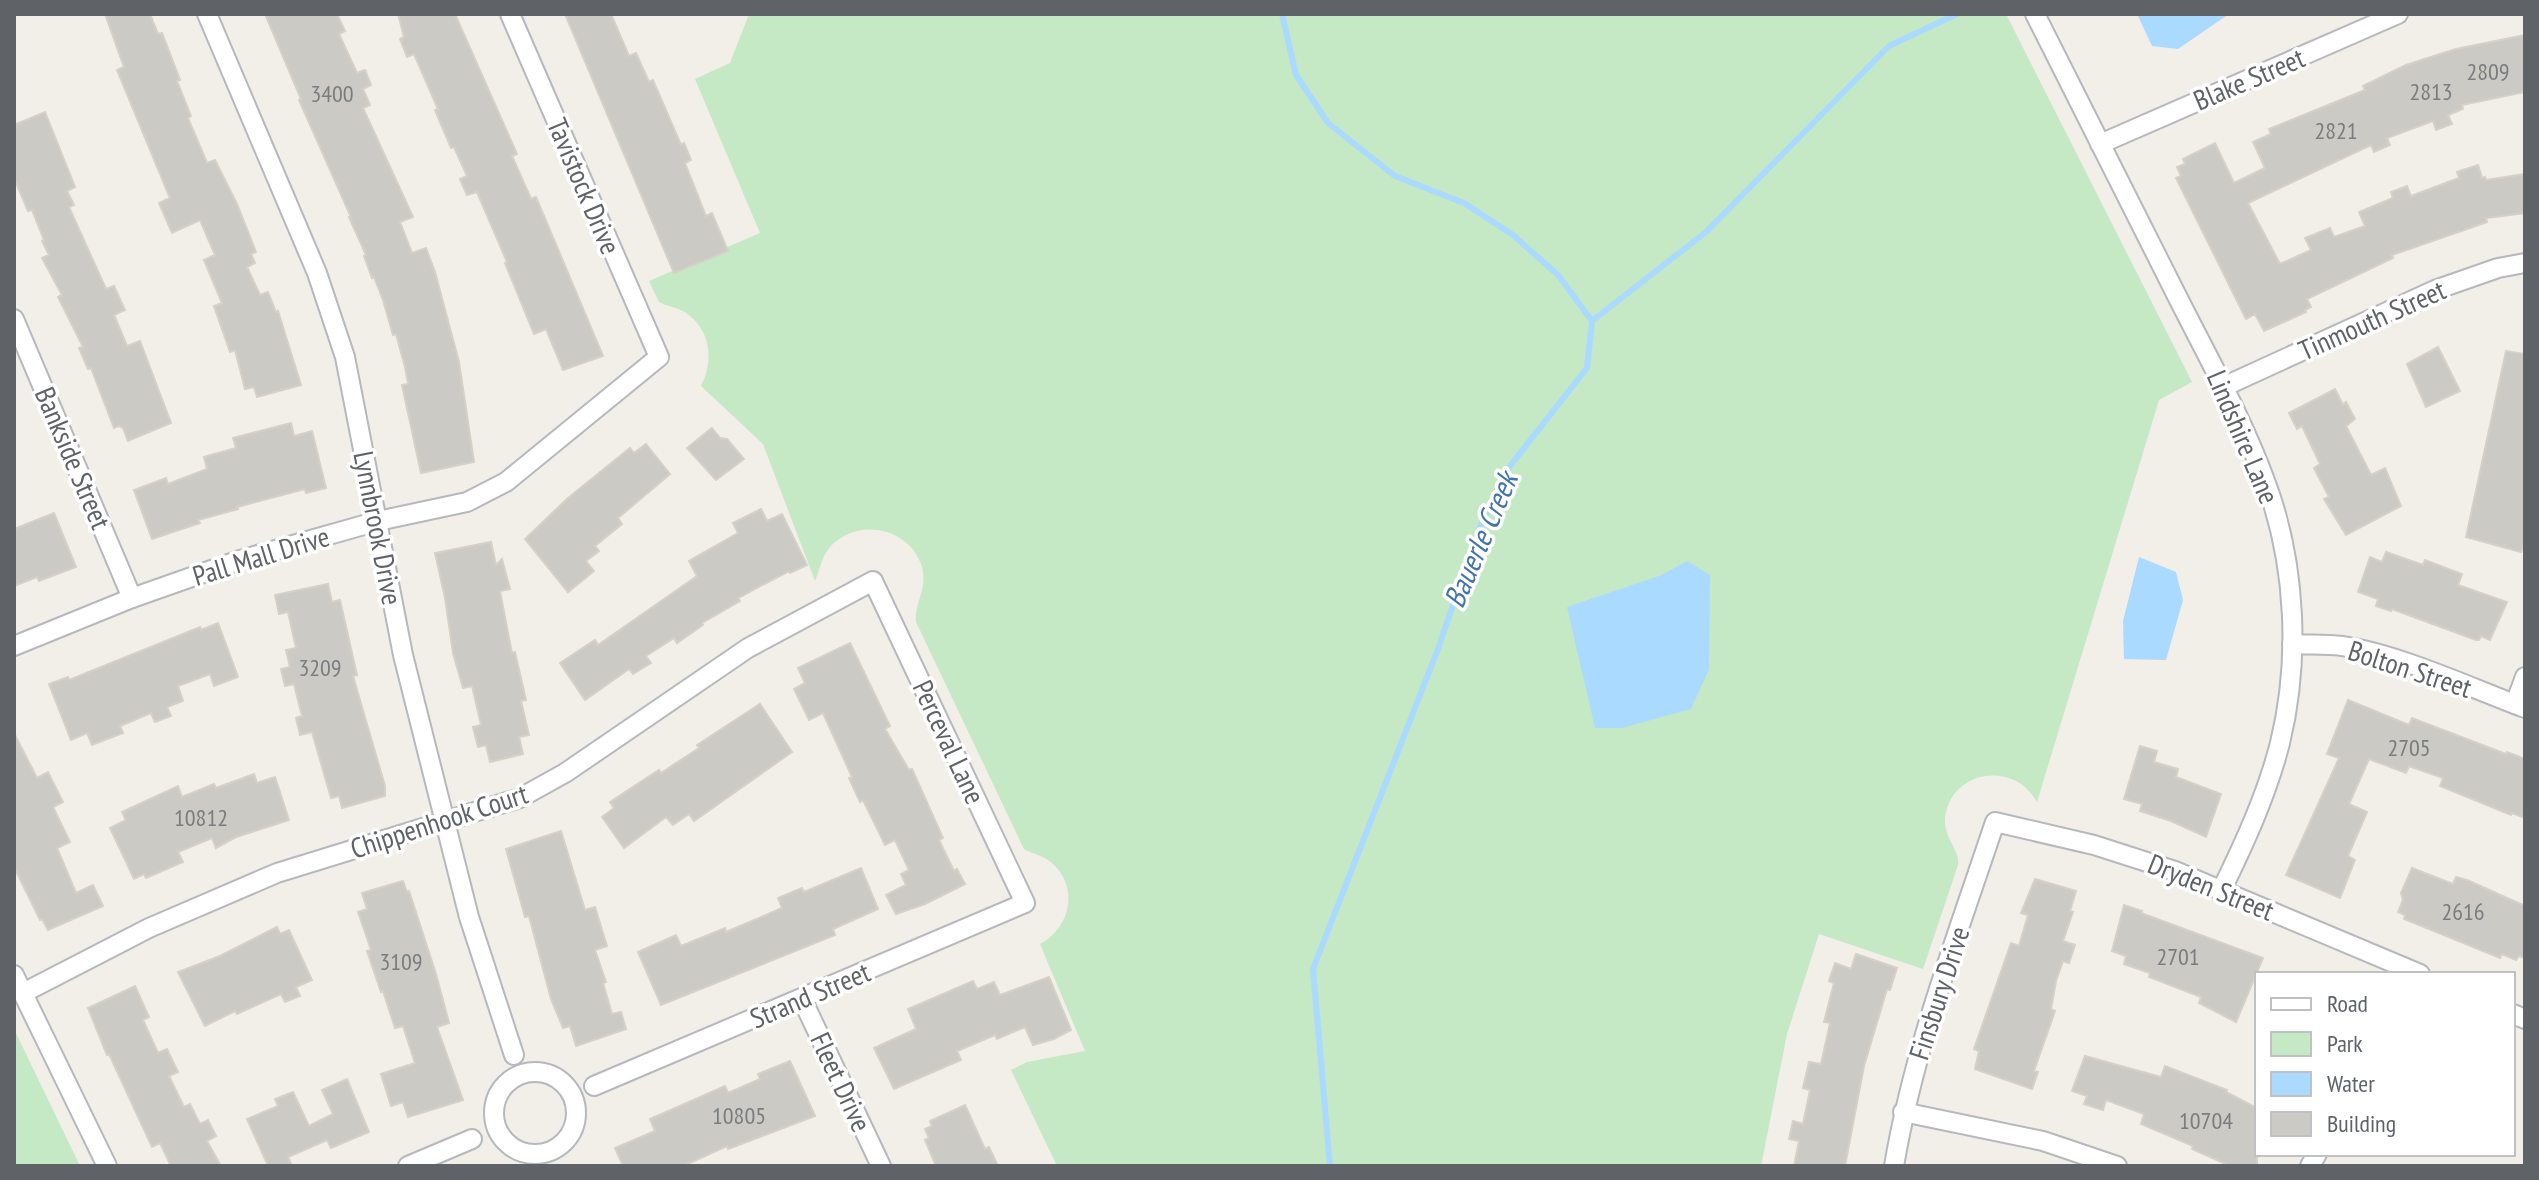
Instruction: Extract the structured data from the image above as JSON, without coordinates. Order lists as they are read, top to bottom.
{
  "streets": {
    "street": [
      "Blake Street",
      "Tavistock Drive",
      "Tinmouth Street",
      "Lindshire Lane",
      "Bankside Street",
      "Lynnbrook Drive",
      "Pall Mall Drive",
      "Bolton Street",
      "Perceval Lane",
      "Chippenhook Court",
      "Dryden Street",
      "Finsbury Drive",
      "Strand Street",
      "Fleet Drive"
    ]
  },
  "crossings": [
    ["Blake Street", "Lindshire Lane"],
    ["Tavistock Drive", "Pall Mall Drive"],
    ["Tinmouth Street", "Lindshire Lane"],
    ["Lindshire Lane", "Bolton Street"],
    ["Lindshire Lane", "Dryden Street"],
    ["Bankside Street", "Pall Mall Drive"],
    ["Lynnbrook Drive", "Pall Mall Drive"],
    ["Lynnbrook Drive", "Chippenhook Court"],
    ["Lynnbrook Drive", "Strand Street"],
    ["Perceval Lane", "Chippenhook Court"],
    ["Perceval Lane", "Strand Street"],
    ["Dryden Street", "Finsbury Drive"],
    ["Strand Street", "Fleet Drive"]
  ],
  "water": ["Bauerle Creek"],
  "house_numbers": [
    "2809",
    "2813",
    "3400",
    "2821",
    "3209",
    "2705",
    "10812",
    "2616",
    "2701",
    "3109",
    "10805",
    "10704"
  ],
  "legend": [
    "Road",
    "Park",
    "Water",
    "Building"
  ]
}
